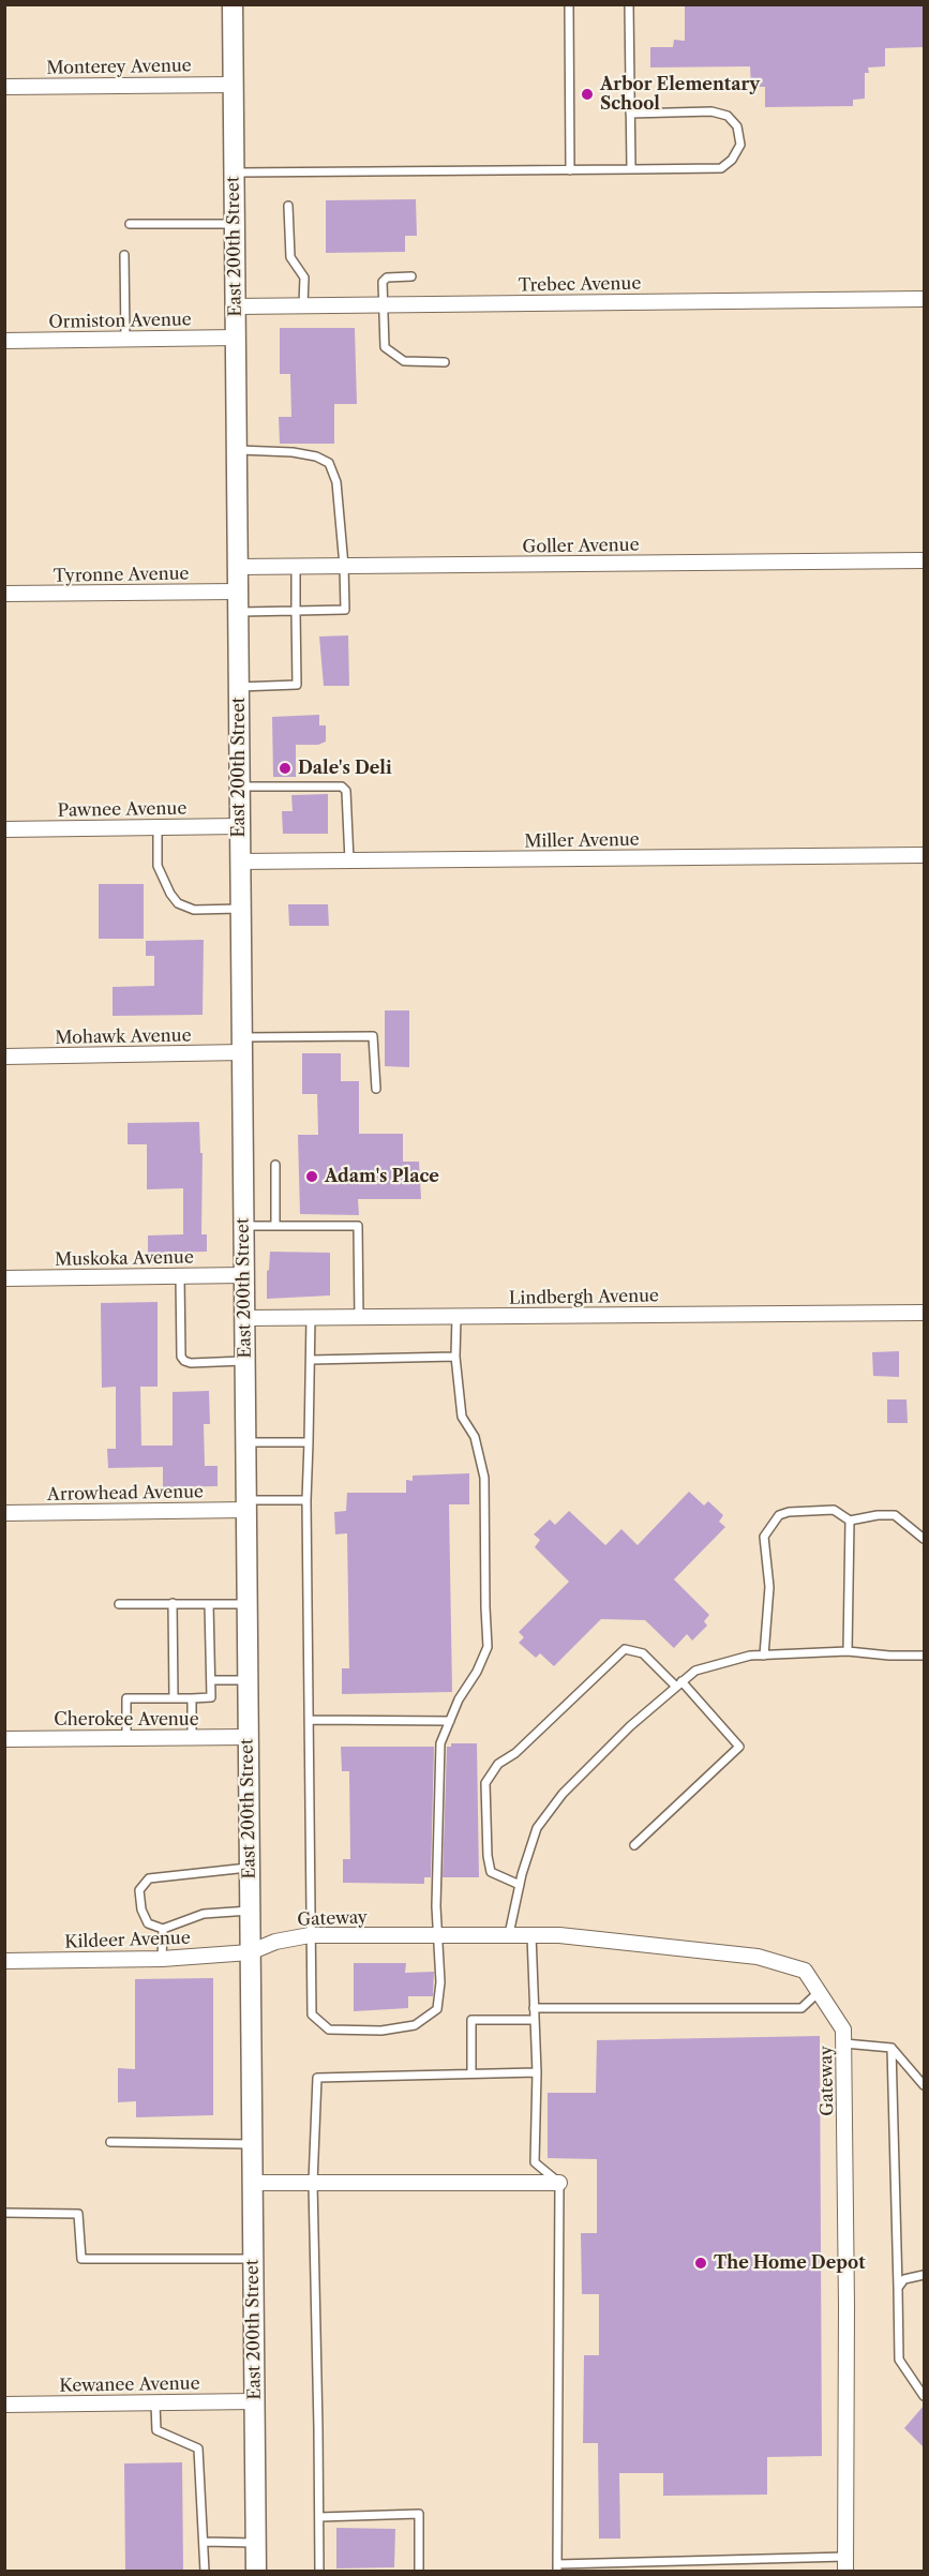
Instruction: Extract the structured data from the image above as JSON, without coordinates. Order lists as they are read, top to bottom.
{
  "streets": {
    "street": [
      "Monterey Avenue",
      "East 200th Street",
      "Trebec Avenue",
      "Ormiston Avenue",
      "Goller Avenue",
      "Tyronne Avenue",
      "Pawnee Avenue",
      "Miller Avenue",
      "Mohawk Avenue",
      "Muskoka Avenue",
      "Lindbergh Avenue",
      "Arrowhead Avenue",
      "Cherokee Avenue",
      "Gateway",
      "Kildeer Avenue",
      "Kewanee Avenue"
    ]
  },
  "crossings": [
    ["Monterey Avenue", "East 200th Street"],
    ["East 200th Street", "Trebec Avenue"],
    ["East 200th Street", "Ormiston Avenue"],
    ["East 200th Street", "Goller Avenue"],
    ["East 200th Street", "Tyronne Avenue"],
    ["East 200th Street", "Pawnee Avenue"],
    ["East 200th Street", "Miller Avenue"],
    ["East 200th Street", "Mohawk Avenue"],
    ["East 200th Street", "Muskoka Avenue"],
    ["East 200th Street", "Lindbergh Avenue"],
    ["East 200th Street", "Arrowhead Avenue"],
    ["East 200th Street", "Cherokee Avenue"],
    ["East 200th Street", "Gateway"],
    ["East 200th Street", "Kildeer Avenue"],
    ["East 200th Street", "Kewanee Avenue"],
    ["Gateway", "Kildeer Avenue"]
  ],
  "places": [
    "Arbor Elementary School",
    "Dale's Deli",
    "Adam's Place",
    "The Home Depot"
  ]
}
